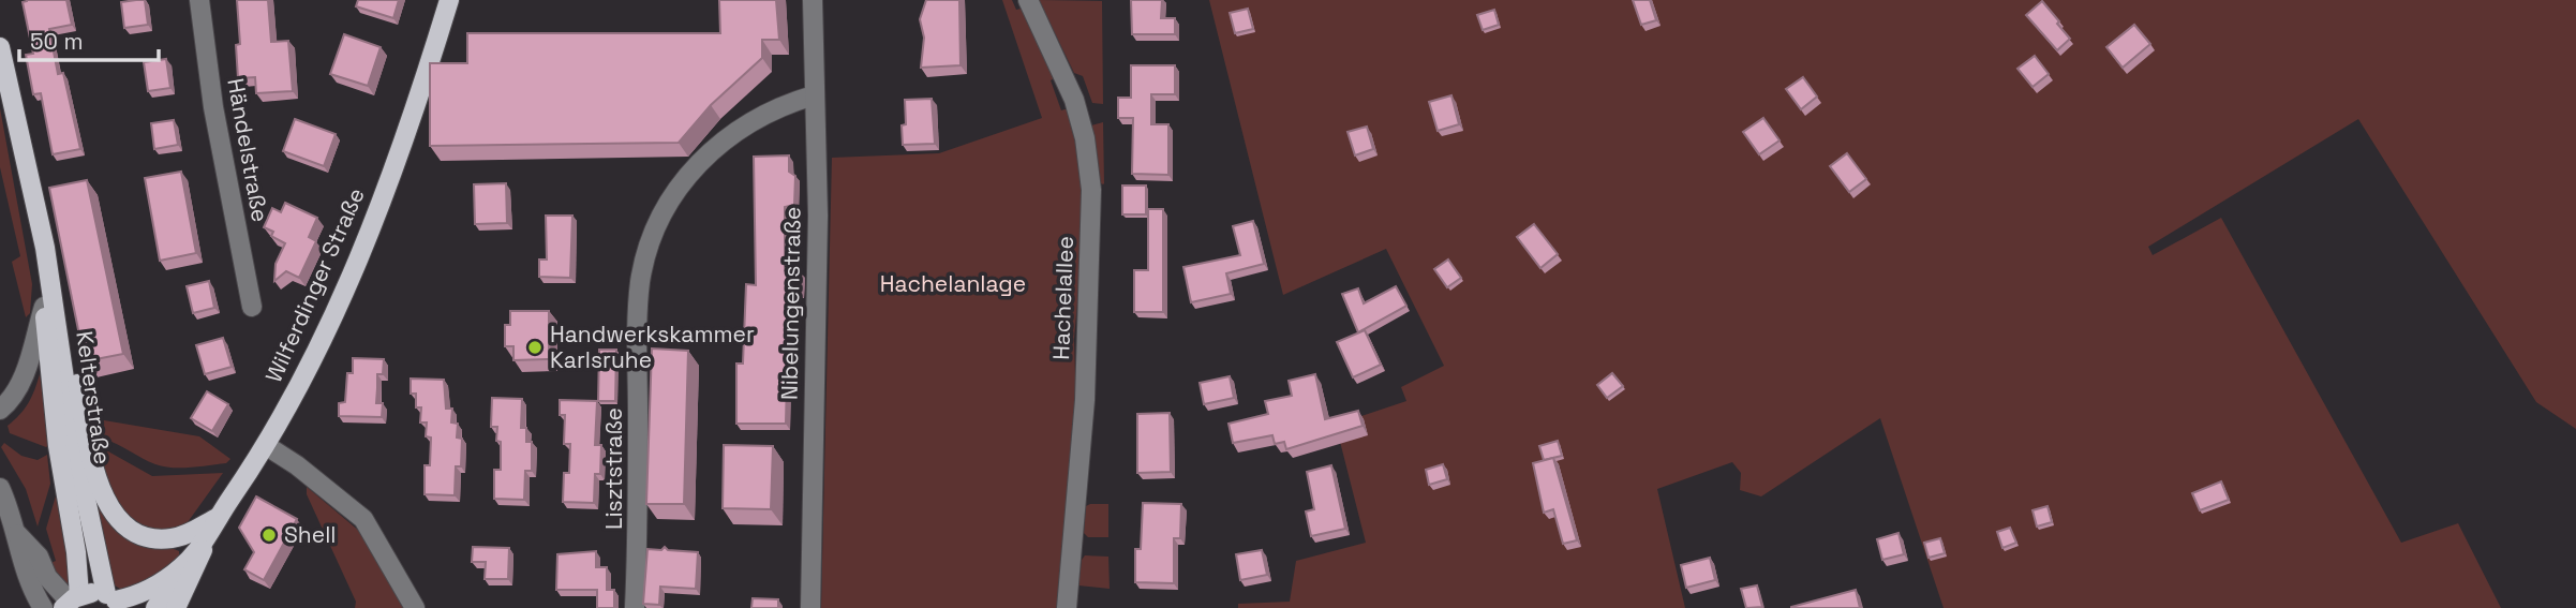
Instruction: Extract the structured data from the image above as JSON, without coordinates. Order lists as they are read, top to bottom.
{
  "streets": {
    "main road": ["Wilferdinger Straße", "Kelterstraße"],
    "street": [
      "Händelstraße",
      "Hachelallee",
      "Nibelungenstraße",
      "Lisztstraße"
    ]
  },
  "crossings": [
    ["Wilferdinger Straße", "Kelterstraße"],
    ["Nibelungenstraße", "Lisztstraße"]
  ],
  "parks": ["Hachelanlage"],
  "places": ["Handwerkskammer Karlsruhe", "Shell"],
  "scale_bar": "50 m"
}
